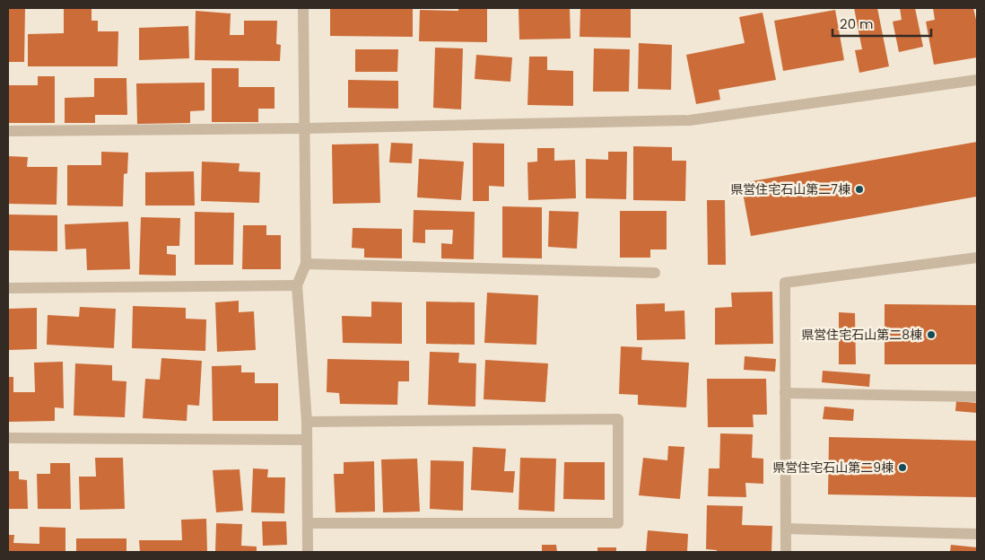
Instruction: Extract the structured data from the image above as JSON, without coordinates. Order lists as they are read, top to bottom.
{
  "places": ["県営住宅石山第二7棟", "県営住宅石山第二8棟", "県営住宅石山第二9棟"],
  "scale_bar": "20 m"
}
